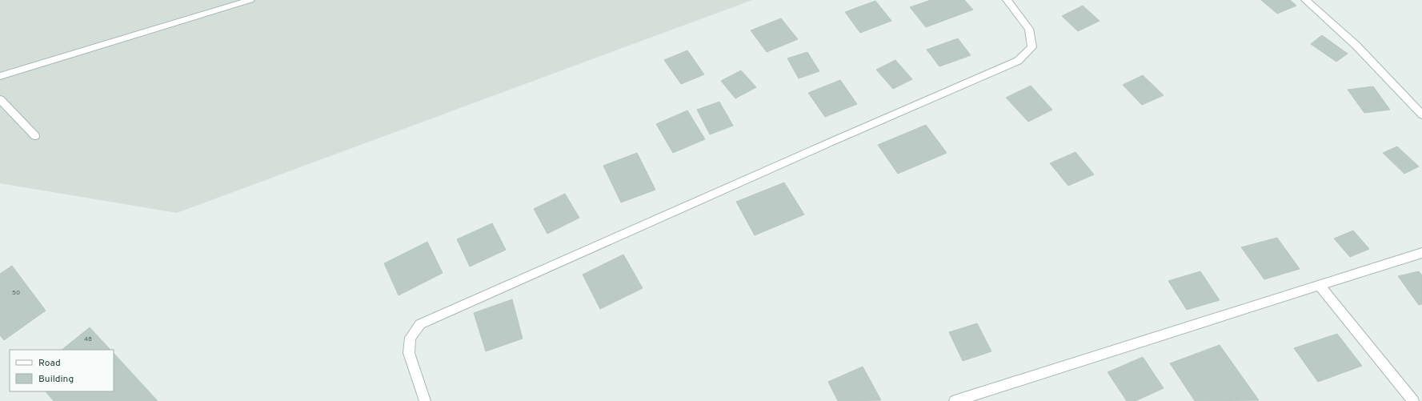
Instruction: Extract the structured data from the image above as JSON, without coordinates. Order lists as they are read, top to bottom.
{
  "house_numbers": ["50", "48"],
  "legend": ["Road", "Building"]
}
